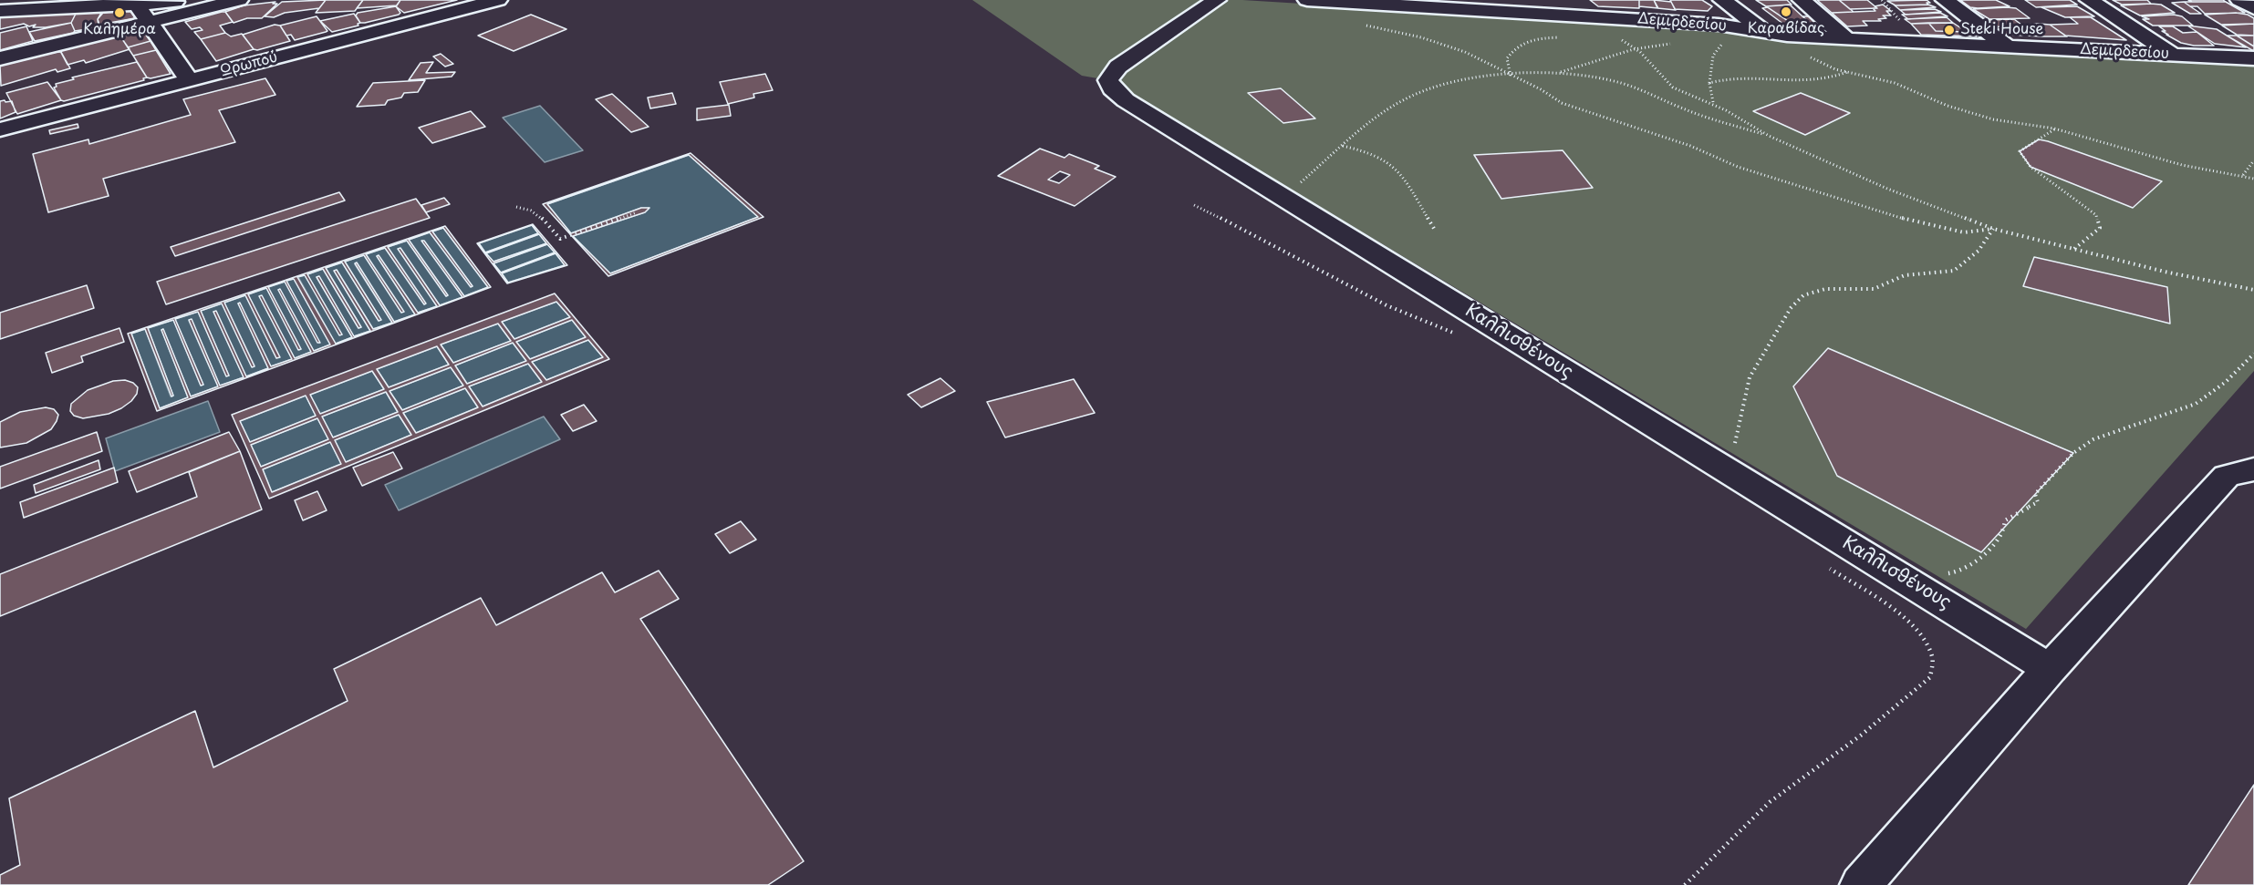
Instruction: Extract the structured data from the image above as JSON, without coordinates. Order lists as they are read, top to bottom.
{
  "streets": {
    "street": ["Δεμιρδεσίου", "Ωρωπού", "Καλλισθένους"]
  },
  "places": ["Καραβίδας", "Καλημέρα", "Steki House"]
}
